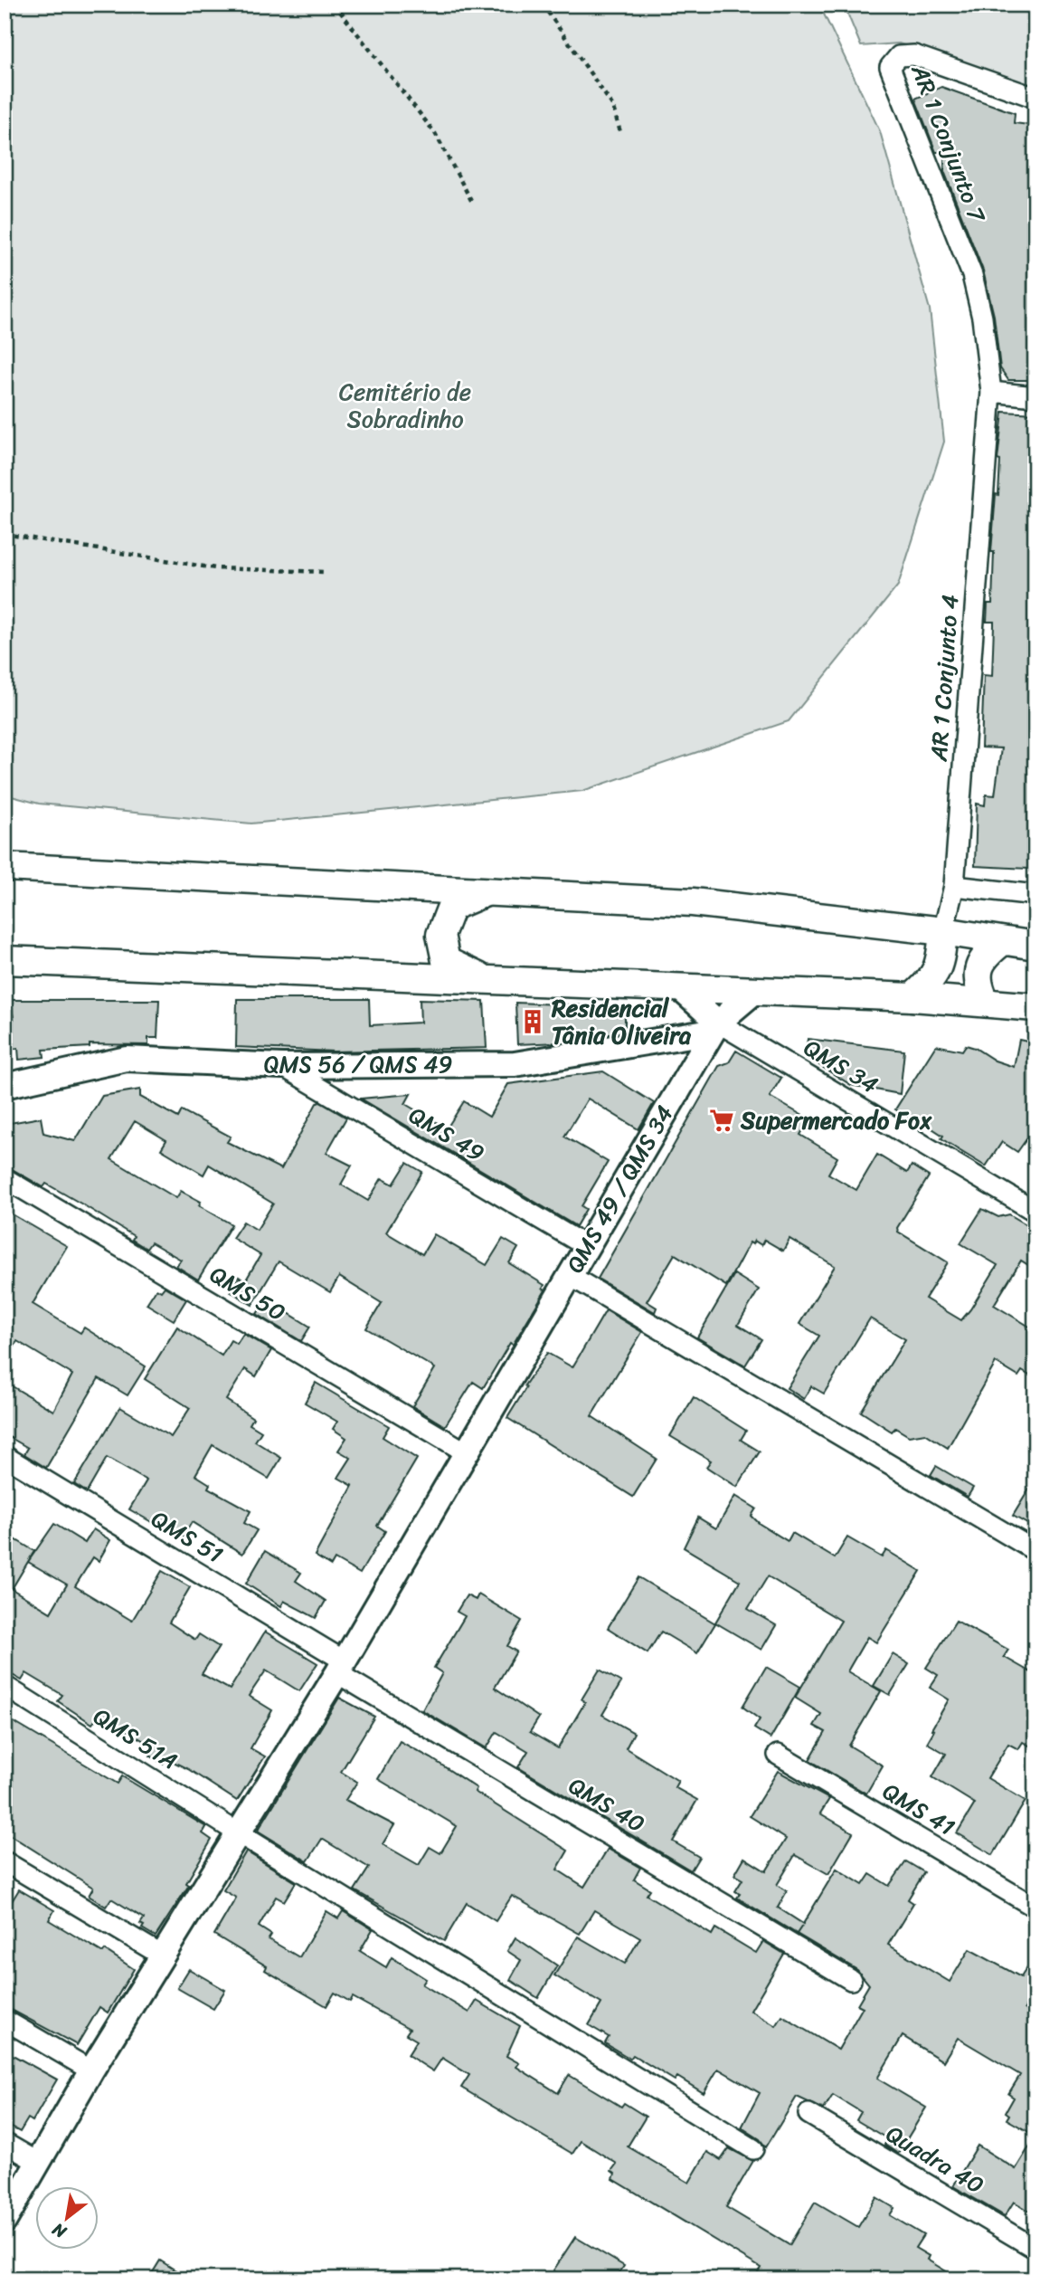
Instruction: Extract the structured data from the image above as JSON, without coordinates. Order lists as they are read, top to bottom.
{
  "streets": {
    "street": [
      "AR 1 Conjunto 7",
      "AR 1 Conjunto 4",
      "QMS 56 / QMS 49",
      "QMS 34",
      "QMS 49",
      "QMS 49 / QMS 34",
      "QMS 50",
      "QMS 51",
      "QMS 51A",
      "QMS 40",
      "QMS 41",
      "Quadra 40"
    ]
  },
  "crossings": [
    ["AR 1 Conjunto 7", "AR 1 Conjunto 4"],
    ["QMS 56 / QMS 49", "QMS 34"],
    ["QMS 56 / QMS 49", "QMS 49"],
    ["QMS 56 / QMS 49", "QMS 49 / QMS 34"],
    ["QMS 34", "QMS 49 / QMS 34"],
    ["QMS 49", "QMS 49 / QMS 34"],
    ["QMS 49 / QMS 34", "QMS 50"],
    ["QMS 49 / QMS 34", "QMS 51"],
    ["QMS 49 / QMS 34", "QMS 51A"],
    ["QMS 49 / QMS 34", "QMS 40"],
    ["QMS 51", "QMS 40"]
  ],
  "parks": ["Cemitério de Sobradinho"],
  "places": {
    "building": ["Residencial Tânia Oliveira"],
    "supermarket": ["Supermercado Fox"]
  },
  "north": "bottom left"
}
